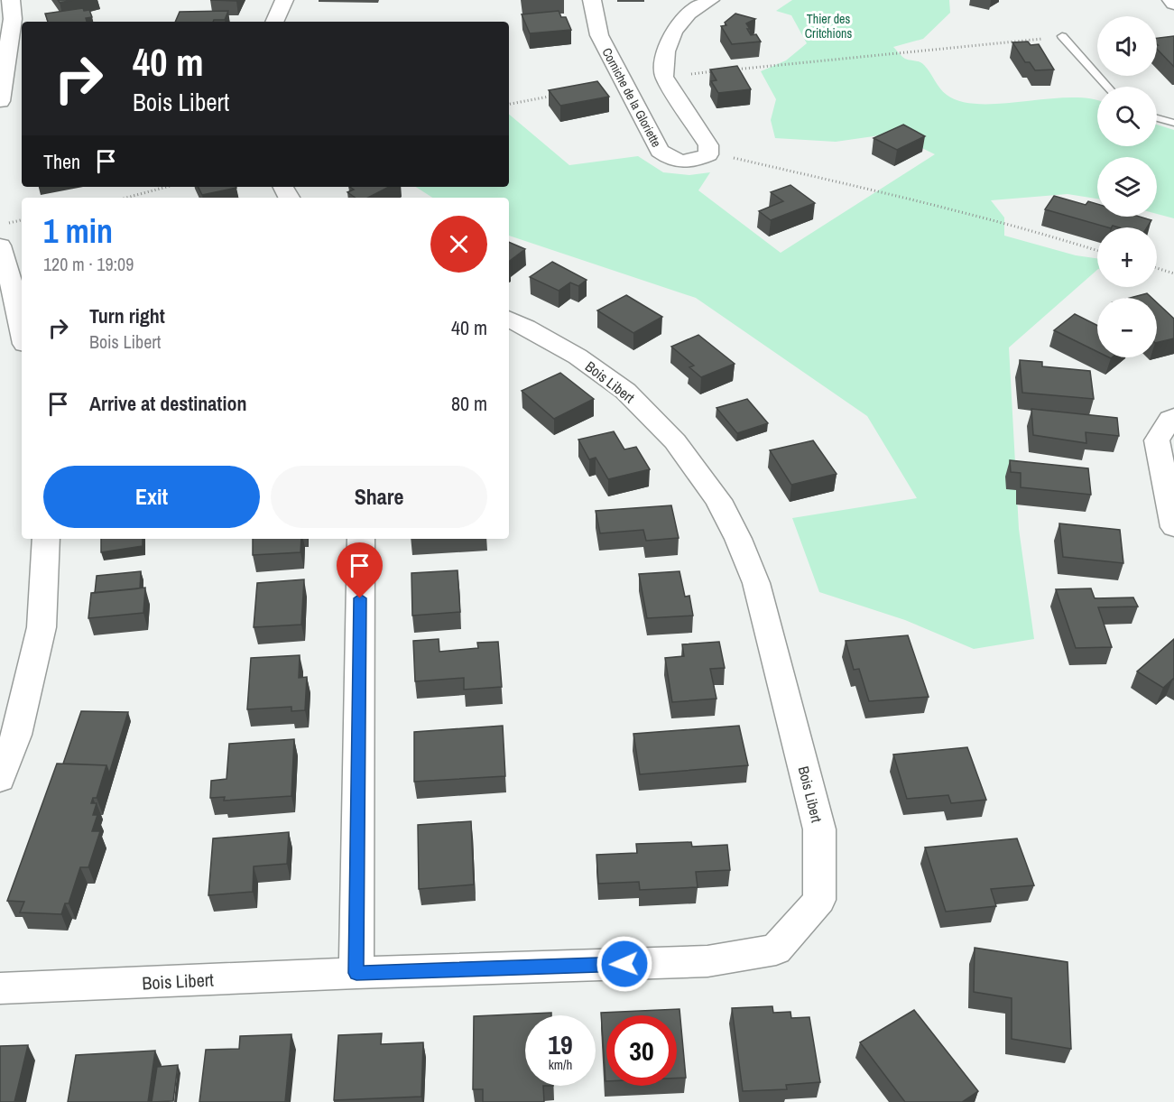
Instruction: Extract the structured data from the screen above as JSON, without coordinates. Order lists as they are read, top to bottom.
{
  "streets": {
    "street": ["Corniche de la Gloriette", "Bois Libert"]
  },
  "parks": ["Thier des Critchions"],
  "page": {
    "map_buttons": ["+", "−"],
    "turn": ["40 m", "Bois Libert"],
    "then": "Then",
    "heading": ["1 min", "120 m · 19:09"],
    "list": [
      {
        "name": "Turn right",
        "note": "Bois Libert",
        "value": "40 m"
      },
      {
        "name": "Arrive at destination",
        "value": "80 m"
      }
    ],
    "buttons": ["Exit", "Share"],
    "speed": "19 km/h",
    "limit": "30"
  }
}
